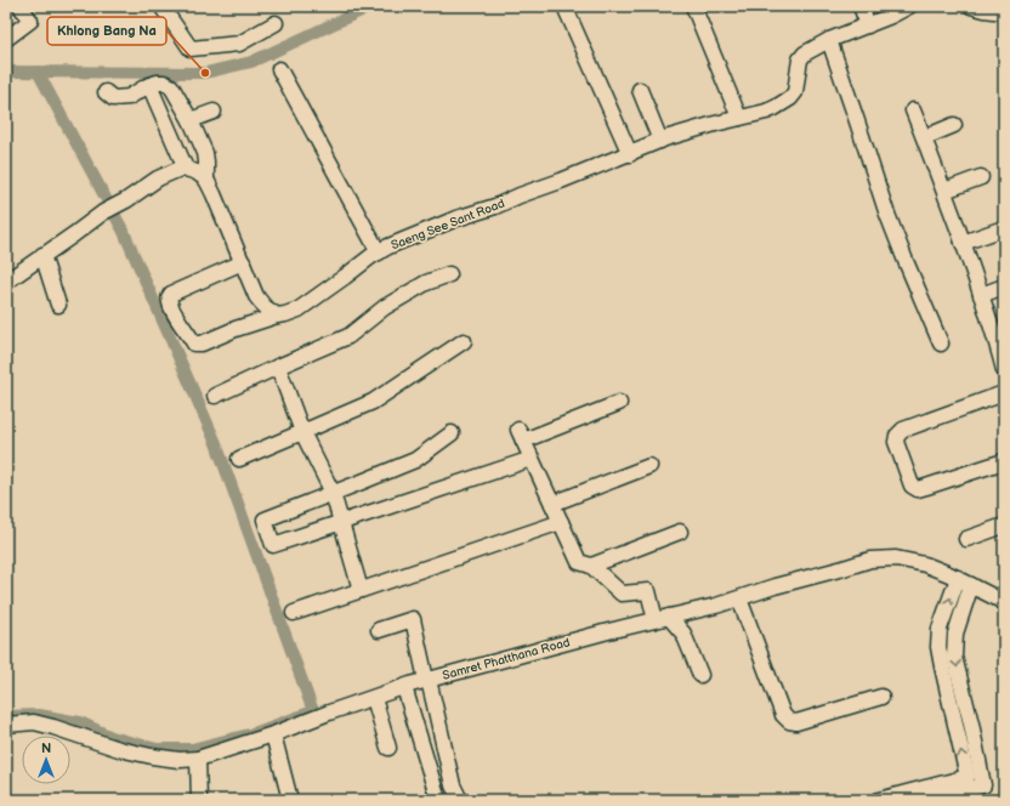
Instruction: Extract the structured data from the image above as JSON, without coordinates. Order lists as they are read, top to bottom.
{
  "streets": {
    "street": ["Saeng See Sant Road", "Samret Phatthana Road"]
  },
  "places": ["Khlong Bang Na"],
  "north": "top"
}
